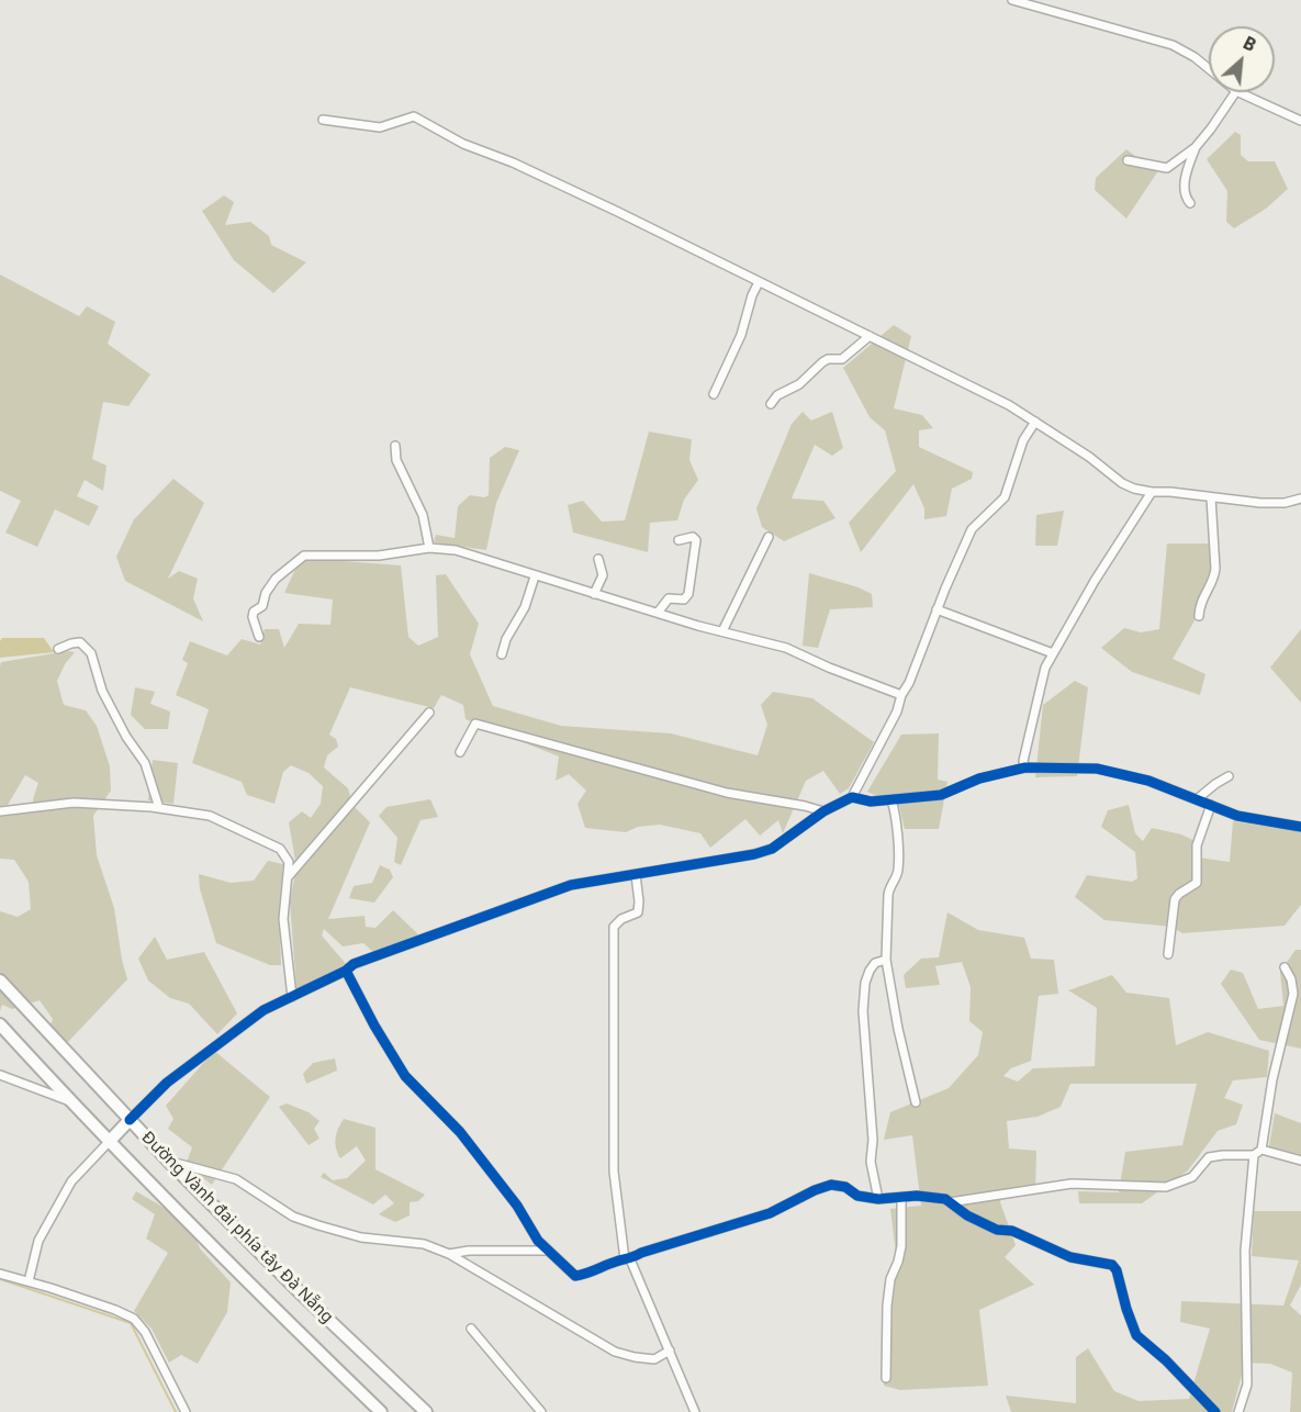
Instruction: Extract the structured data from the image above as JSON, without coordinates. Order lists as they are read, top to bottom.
{
  "streets": {
    "main road": ["Đường Vành đai phía tây Đà Nẵng"]
  },
  "north": "top right"
}
